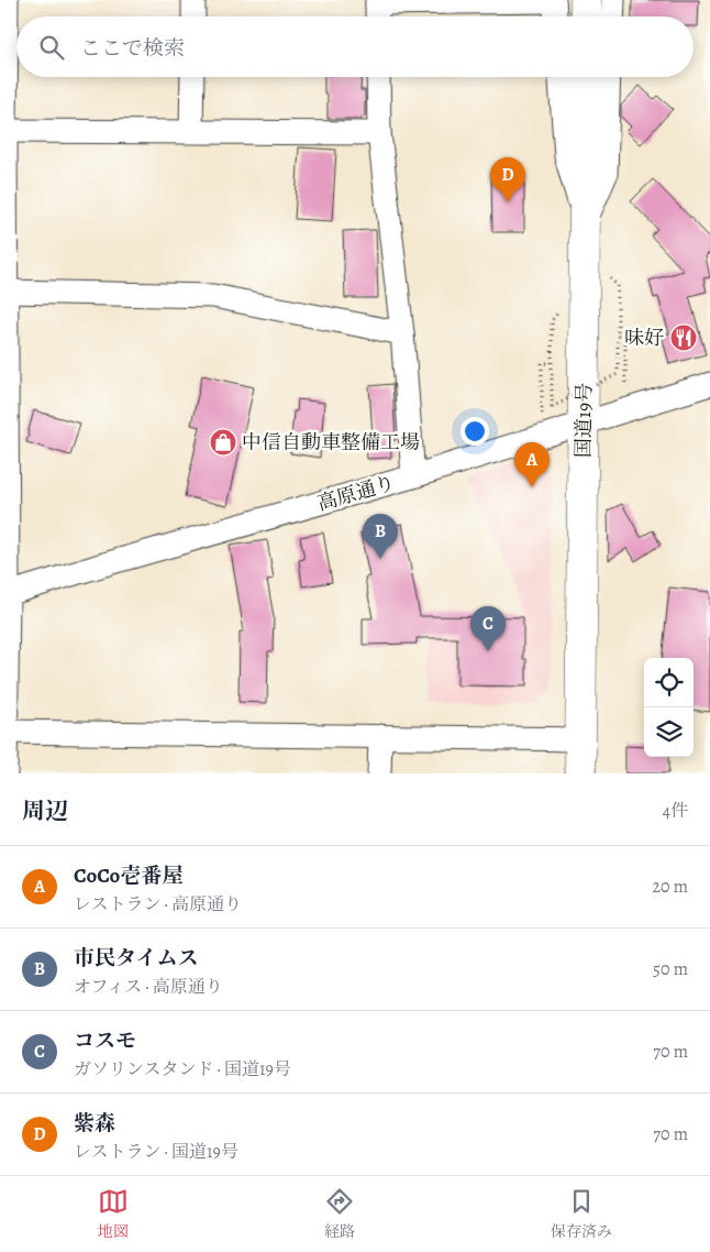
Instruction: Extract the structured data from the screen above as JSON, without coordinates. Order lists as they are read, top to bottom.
{
  "streets": {
    "highway": ["国道19号"],
    "street": ["高原通り"]
  },
  "crossings": [
    ["国道19号", "高原通り"]
  ],
  "places": {
    "restaurant": ["味好"],
    "shop": ["中信自動車整備工場"]
  },
  "page": {
    "search": "ここで検索",
    "pins": [
      "D",
      "A",
      "B",
      "C"
    ],
    "heading": ["周辺", "4件"],
    "list": [
      {
        "mark": "A",
        "name": "CoCo壱番屋",
        "note": "レストラン · 高原通り",
        "value": "20 m"
      },
      {
        "mark": "B",
        "name": "市民タイムス",
        "note": "オフィス · 高原通り",
        "value": "50 m"
      },
      {
        "mark": "C",
        "name": "コスモ",
        "note": "ガソリンスタンド · 国道19号",
        "value": "70 m"
      },
      {
        "mark": "D",
        "name": "紫森",
        "note": "レストラン · 国道19号",
        "value": "70 m"
      }
    ],
    "nav": ["地図", "経路", "保存済み"]
  }
}
